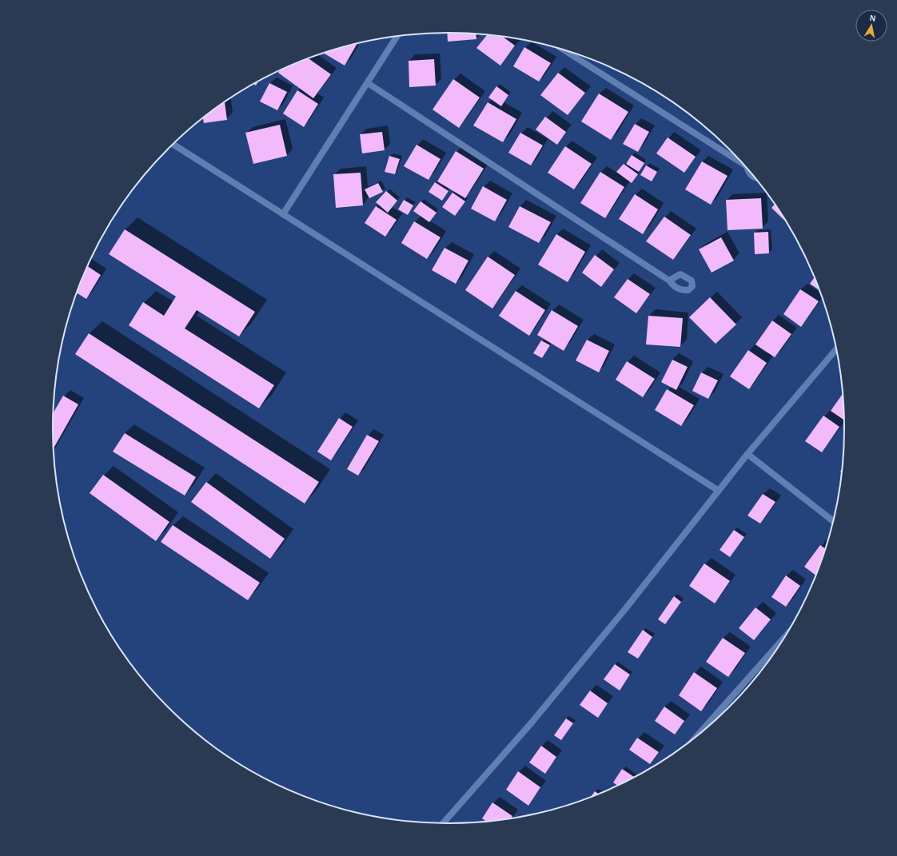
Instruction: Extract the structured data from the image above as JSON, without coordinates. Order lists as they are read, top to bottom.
{
  "north": "top"
}
